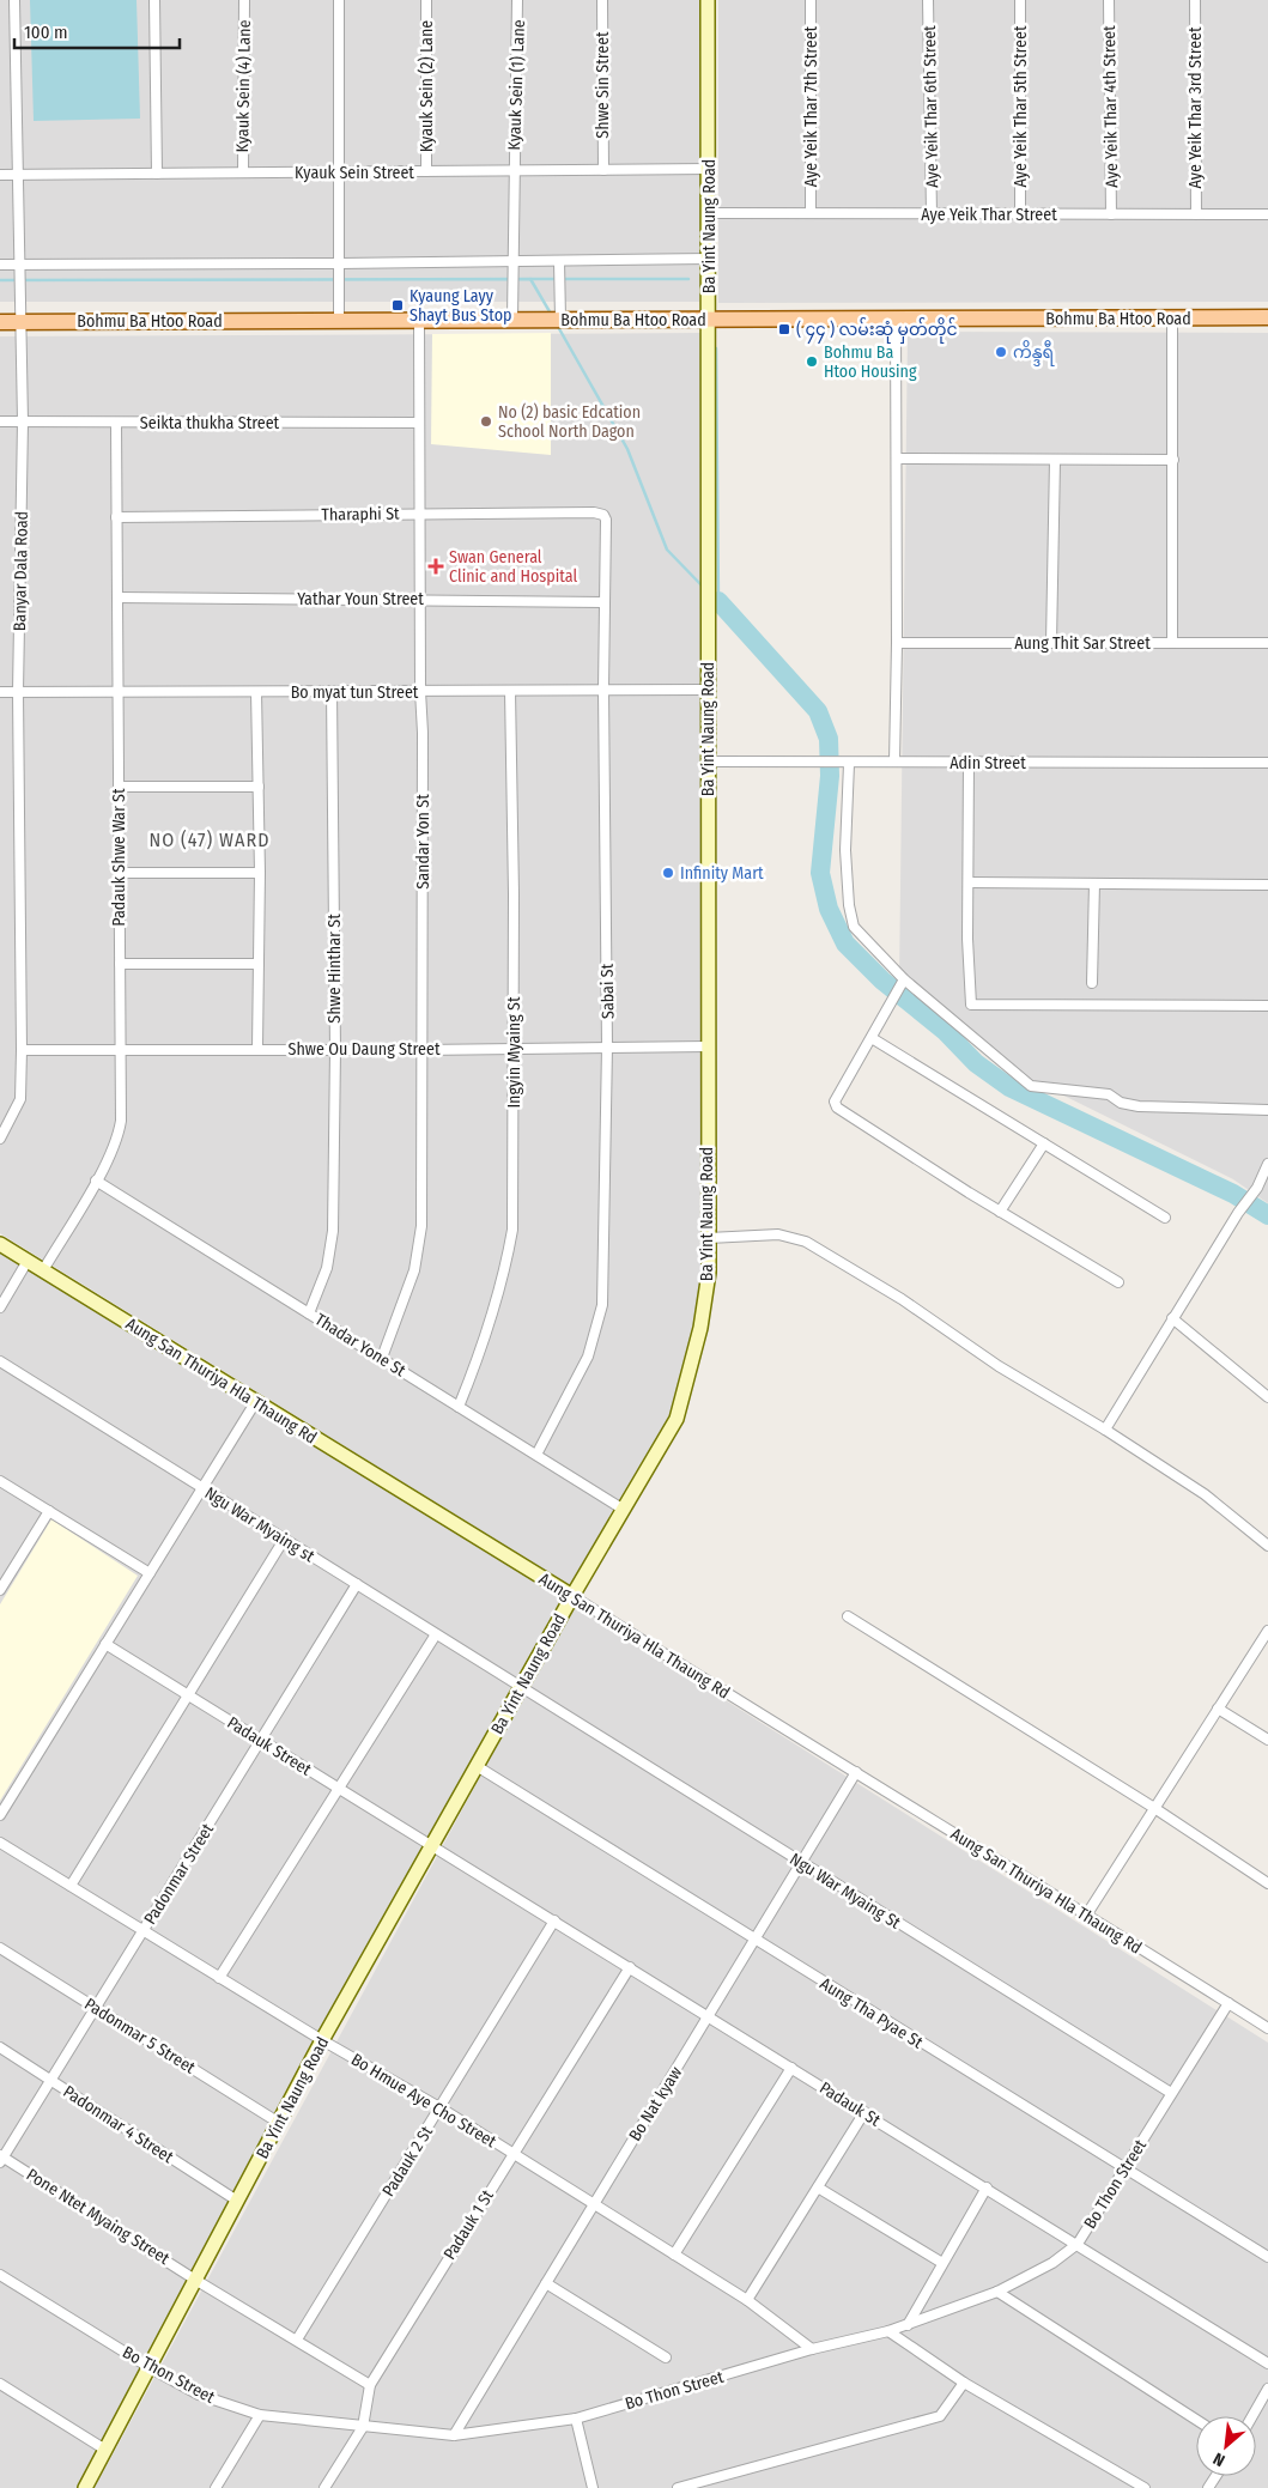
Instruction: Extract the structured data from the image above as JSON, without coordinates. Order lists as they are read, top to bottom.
{
  "streets": {
    "main road": ["Ba Yint Naung Road", "Bohmu Ba Htoo Road", "Aung San Thuriya Hla Thaung Rd"],
    "street": [
      "Kyauk Sein (1) Lane",
      "Shwe Sin Street",
      "Kyauk Sein (4) Lane",
      "Kyauk Sein (2) Lane",
      "Aye Yeik Thar 7th Street",
      "Aye Yeik Thar 6th Street",
      "Aye Yeik Thar 5th Street",
      "Aye Yeik Thar 4th Street",
      "Aye Yeik Thar 3rd Street",
      "Kyauk Sein Street",
      "Aye Yeik Thar Street",
      "Seikta thukha Street",
      "Tharaphi St",
      "Banyar Dala Road",
      "Yathar Youn Street",
      "Aung Thit Sar Street",
      "Bo myat tun Street",
      "Adin Street",
      "Sandar Yon St",
      "Padauk Shwe War St",
      "Shwe Hinthar St",
      "Sabai St",
      "Shwe Ou Daung Street",
      "Ingyin Myaing St",
      "Thadar Yone St",
      "Ngu War Myaing st",
      "Padauk Street",
      "Padonmar Street",
      "Ngu War Myaing St",
      "Aung Tha Pyae St",
      "Padonmar 5 Street",
      "Bo Hmue Aye Cho Street",
      "Bo Nat kyaw",
      "Padauk St",
      "Padonmar 4 Street",
      "Padauk 2 St",
      "Bo Thon Street",
      "Pone Ntet Myaing Street",
      "Padauk 1 St"
    ]
  },
  "crossings": [
    ["Kyauk Sein (1) Lane", "Kyauk Sein Street"],
    ["Kyauk Sein (1) Lane", "Bohmu Ba Htoo Road"],
    ["Shwe Sin Street", "Kyauk Sein Street"],
    ["Kyauk Sein (4) Lane", "Kyauk Sein Street"],
    ["Kyauk Sein (2) Lane", "Kyauk Sein Street"],
    ["Aye Yeik Thar 7th Street", "Aye Yeik Thar Street"],
    ["Aye Yeik Thar 6th Street", "Aye Yeik Thar Street"],
    ["Aye Yeik Thar 5th Street", "Aye Yeik Thar Street"],
    ["Aye Yeik Thar 4th Street", "Aye Yeik Thar Street"],
    ["Aye Yeik Thar 3rd Street", "Aye Yeik Thar Street"],
    ["Kyauk Sein Street", "Ba Yint Naung Road"],
    ["Kyauk Sein Street", "Banyar Dala Road"],
    ["Aye Yeik Thar Street", "Ba Yint Naung Road"],
    ["Ba Yint Naung Road", "Bohmu Ba Htoo Road"],
    ["Ba Yint Naung Road", "Bo myat tun Street"],
    ["Ba Yint Naung Road", "Adin Street"],
    ["Ba Yint Naung Road", "Shwe Ou Daung Street"],
    ["Ba Yint Naung Road", "Thadar Yone St"],
    ["Ba Yint Naung Road", "Aung San Thuriya Hla Thaung Rd"],
    ["Ba Yint Naung Road", "Ngu War Myaing st"],
    ["Ba Yint Naung Road", "Padauk Street"],
    ["Ba Yint Naung Road", "Ngu War Myaing St"],
    ["Ba Yint Naung Road", "Aung Tha Pyae St"],
    ["Ba Yint Naung Road", "Padonmar 5 Street"],
    ["Ba Yint Naung Road", "Bo Hmue Aye Cho Street"],
    ["Ba Yint Naung Road", "Padauk St"],
    ["Ba Yint Naung Road", "Padonmar 4 Street"],
    ["Ba Yint Naung Road", "Bo Thon Street"],
    ["Ba Yint Naung Road", "Pone Ntet Myaing Street"],
    ["Bohmu Ba Htoo Road", "Banyar Dala Road"],
    ["Bohmu Ba Htoo Road", "Sandar Yon St"],
    ["Seikta thukha Street", "Banyar Dala Road"],
    ["Seikta thukha Street", "Sandar Yon St"],
    ["Seikta thukha Street", "Padauk Shwe War St"],
    ["Tharaphi St", "Sandar Yon St"],
    ["Tharaphi St", "Padauk Shwe War St"],
    ["Tharaphi St", "Sabai St"],
    ["Banyar Dala Road", "Bo myat tun Street"],
    ["Banyar Dala Road", "Shwe Ou Daung Street"],
    ["Yathar Youn Street", "Sandar Yon St"],
    ["Yathar Youn Street", "Padauk Shwe War St"],
    ["Yathar Youn Street", "Sabai St"],
    ["Bo myat tun Street", "Sandar Yon St"],
    ["Bo myat tun Street", "Padauk Shwe War St"],
    ["Bo myat tun Street", "Shwe Hinthar St"],
    ["Bo myat tun Street", "Sabai St"],
    ["Bo myat tun Street", "Ingyin Myaing St"],
    ["Sandar Yon St", "Shwe Ou Daung Street"],
    ["Sandar Yon St", "Thadar Yone St"],
    ["Padauk Shwe War St", "Shwe Ou Daung Street"],
    ["Padauk Shwe War St", "Thadar Yone St"],
    ["Padauk Shwe War St", "Aung San Thuriya Hla Thaung Rd"],
    ["Shwe Hinthar St", "Shwe Ou Daung Street"],
    ["Shwe Hinthar St", "Thadar Yone St"],
    ["Sabai St", "Shwe Ou Daung Street"],
    ["Sabai St", "Thadar Yone St"],
    ["Shwe Ou Daung Street", "Ingyin Myaing St"],
    ["Ingyin Myaing St", "Thadar Yone St"],
    ["Aung San Thuriya Hla Thaung Rd", "Bo Nat kyaw"],
    ["Aung San Thuriya Hla Thaung Rd", "Bo Thon Street"],
    ["Ngu War Myaing st", "Padonmar Street"],
    ["Ngu War Myaing st", "Ngu War Myaing St"],
    ["Padauk Street", "Padonmar Street"],
    ["Padauk Street", "Padauk St"],
    ["Padonmar Street", "Padonmar 5 Street"],
    ["Padonmar Street", "Bo Hmue Aye Cho Street"],
    ["Padonmar Street", "Padonmar 4 Street"],
    ["Padonmar Street", "Pone Ntet Myaing Street"],
    ["Ngu War Myaing St", "Bo Nat kyaw"],
    ["Ngu War Myaing St", "Bo Thon Street"],
    ["Aung Tha Pyae St", "Bo Nat kyaw"],
    ["Aung Tha Pyae St", "Bo Thon Street"],
    ["Bo Hmue Aye Cho Street", "Bo Nat kyaw"],
    ["Bo Hmue Aye Cho Street", "Padauk 2 St"],
    ["Bo Hmue Aye Cho Street", "Bo Thon Street"],
    ["Bo Hmue Aye Cho Street", "Padauk 1 St"],
    ["Bo Nat kyaw", "Padauk St"],
    ["Bo Nat kyaw", "Bo Thon Street"],
    ["Padauk St", "Padauk 2 St"],
    ["Padauk St", "Bo Thon Street"],
    ["Padauk St", "Padauk 1 St"],
    ["Padauk 2 St", "Pone Ntet Myaing Street"],
    ["Bo Thon Street", "Padauk 1 St"],
    ["Pone Ntet Myaing Street", "Padauk 1 St"]
  ],
  "districts": ["NO (47) WARD"],
  "places": {
    "transit": ["Kyaung Layy Shayt Bus Stop", "( ၄၄ ) လမ်းဆုံ မှတ်တိုင်"],
    "other": [
      "ကိန္ဒရီ",
      "Bohmu Ba Htoo Housing",
      "No (2) basic Edcation School North Dagon",
      "Infinity Mart"
    ],
    "health": ["Swan General Clinic and Hospital"]
  },
  "scale_bar": "100 m",
  "north": "bottom left"
}
